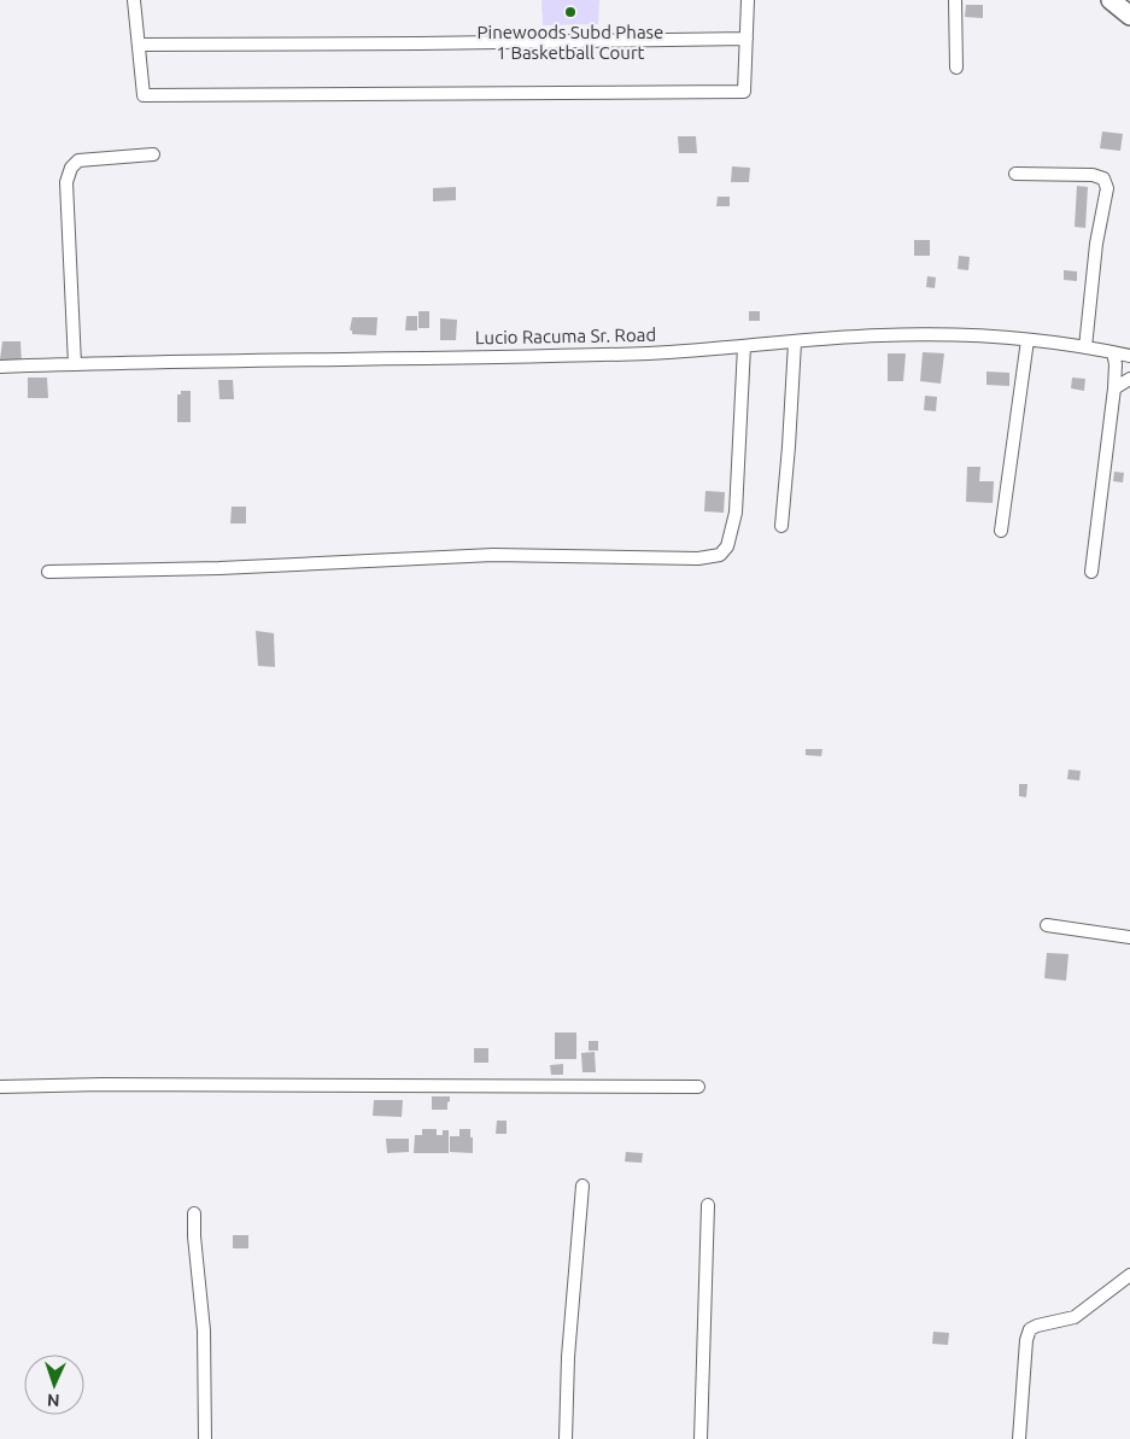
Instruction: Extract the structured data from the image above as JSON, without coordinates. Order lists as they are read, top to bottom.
{
  "streets": {
    "street": ["Lucio Racuma Sr. Road"]
  },
  "places": ["Pinewoods Subd Phase 1 Basketball Court"],
  "north": "bottom"
}
